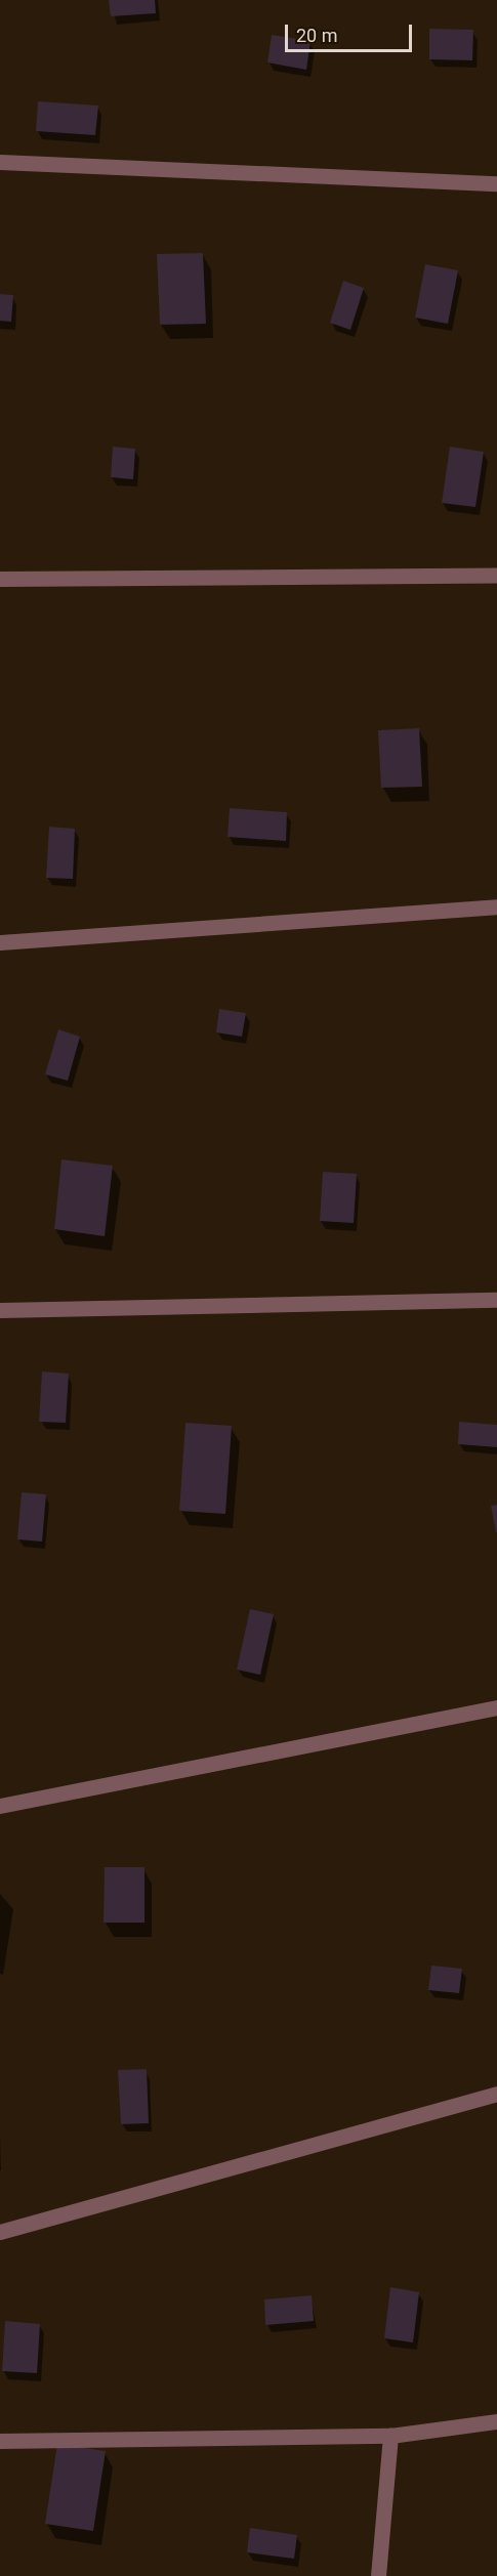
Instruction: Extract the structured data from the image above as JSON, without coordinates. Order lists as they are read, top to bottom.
{
  "scale_bar": "20 m"
}
